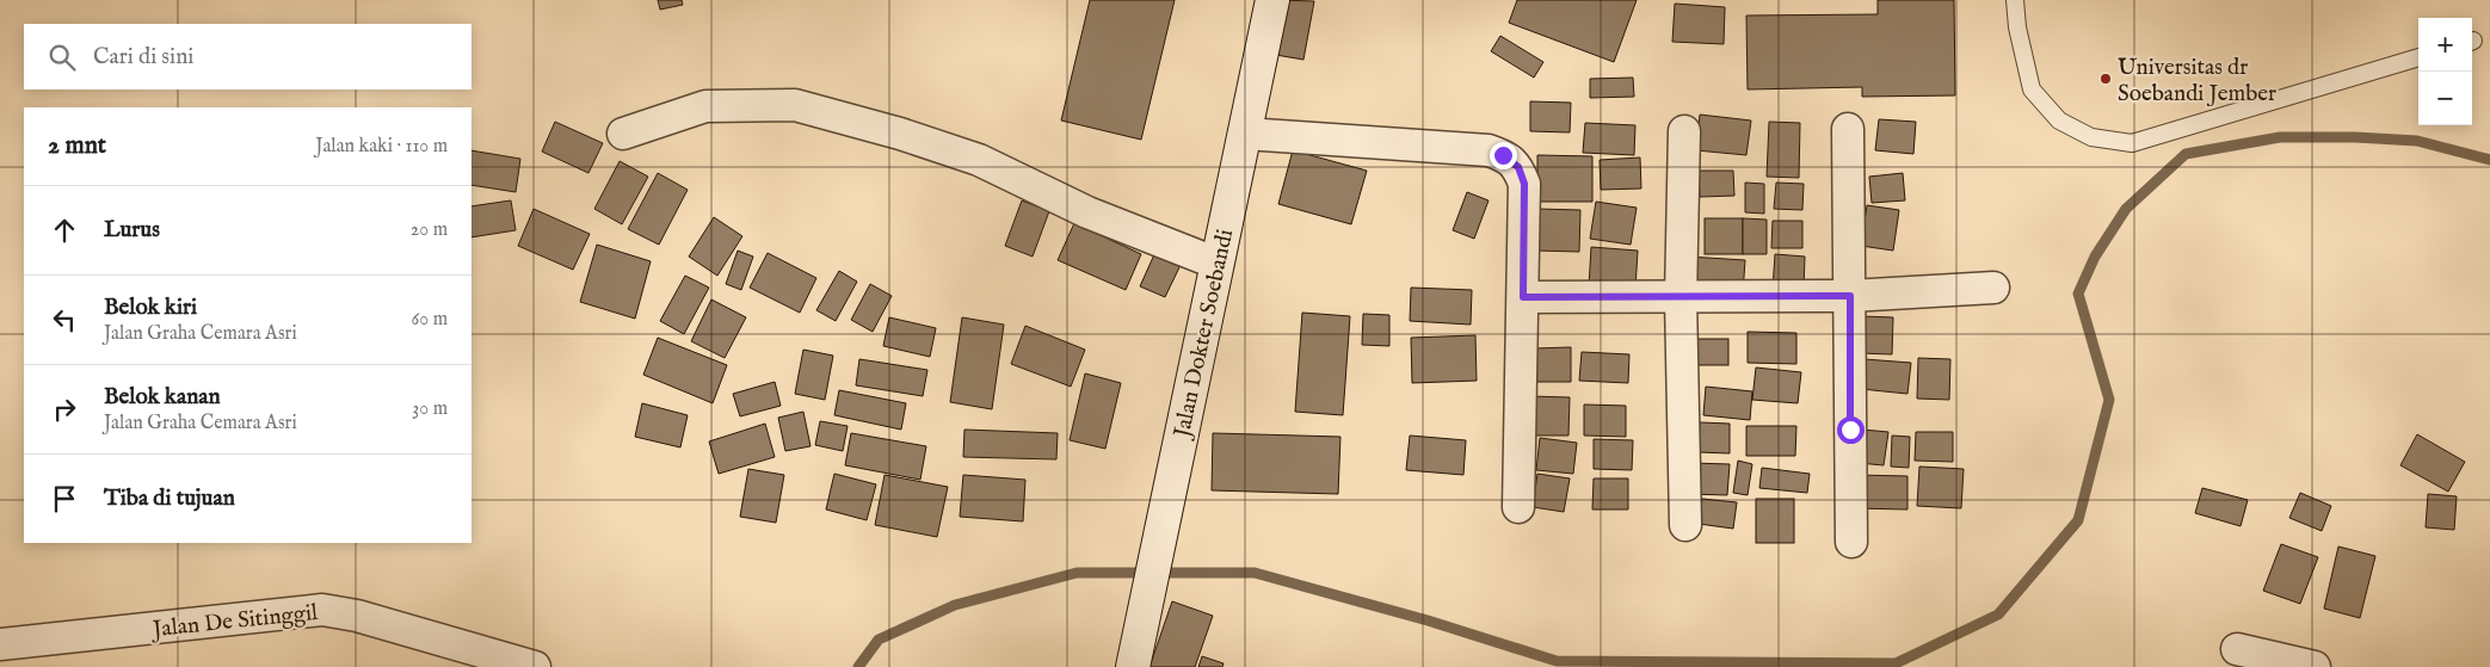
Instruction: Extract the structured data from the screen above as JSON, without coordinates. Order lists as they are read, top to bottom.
{
  "streets": {
    "main road": ["Jalan Dokter Soebandi"],
    "street": ["Jalan De Sitinggil"]
  },
  "places": ["Universitas dr Soebandi Jember"],
  "page": {
    "map_buttons": ["+", "−"],
    "search": "Cari di sini",
    "heading": ["2 mnt", "Jalan kaki · 110 m"],
    "list": [
      ["Lurus", "20 m"],
      ["Belok kiri", "Jalan Graha Cemara Asri", "60 m"],
      ["Belok kanan", "Jalan Graha Cemara Asri", "30 m"],
      "Tiba di tujuan"
    ]
  }
}
